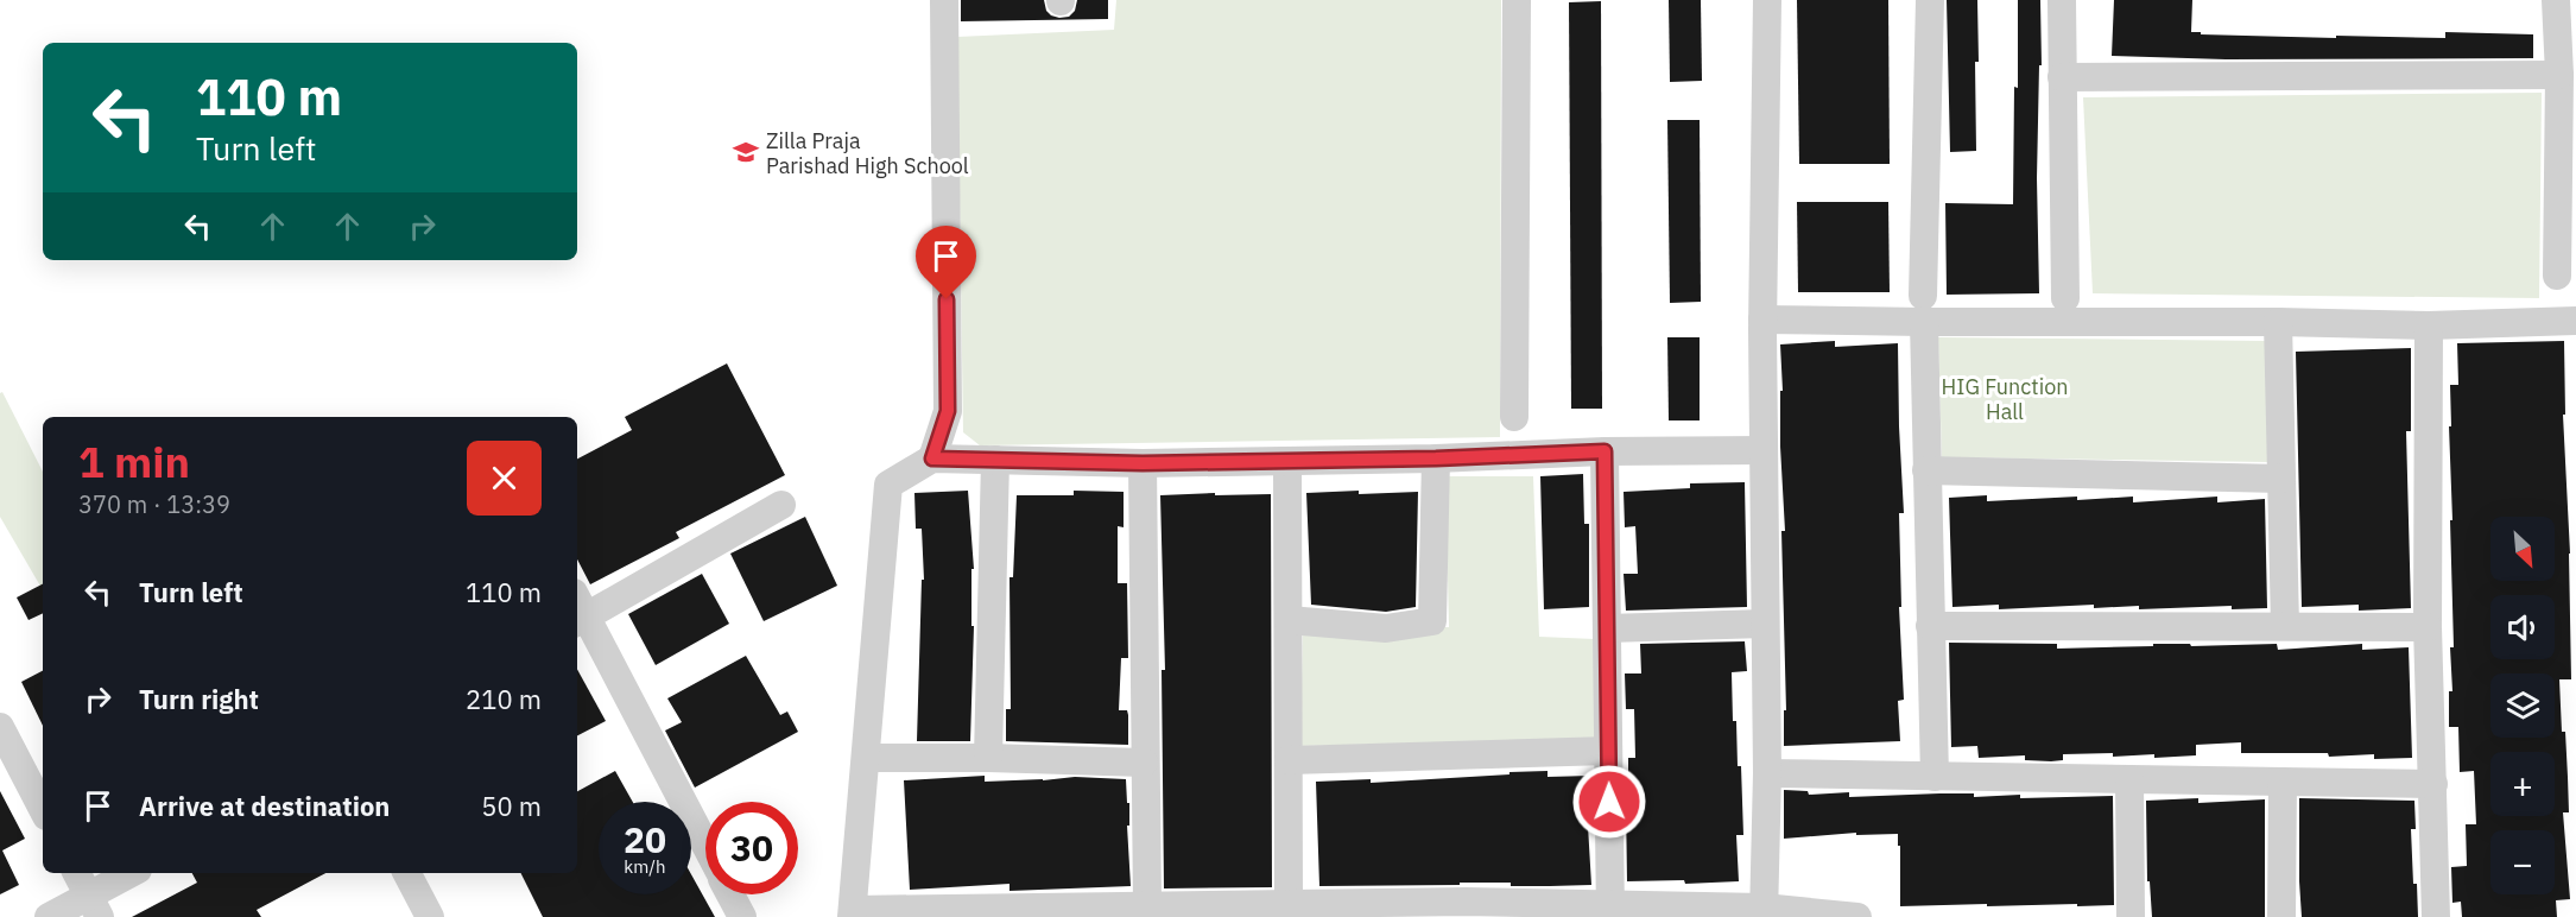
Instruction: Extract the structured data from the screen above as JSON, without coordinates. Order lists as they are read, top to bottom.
{
  "parks": ["HIG Function Hall"],
  "places": {
    "school or university": ["Zilla Praja Parishad High School"]
  },
  "north": "bottom right",
  "page": {
    "turn": ["110 m", "Turn left"],
    "heading": ["1 min", "370 m · 13:39"],
    "map_buttons": ["+", "−"],
    "list": [
      {
        "name": "Turn left",
        "value": "110 m"
      },
      {
        "name": "Turn right",
        "value": "210 m"
      },
      {
        "name": "Arrive at destination",
        "value": "50 m"
      }
    ],
    "speed": "20 km/h",
    "limit": "30"
  }
}
